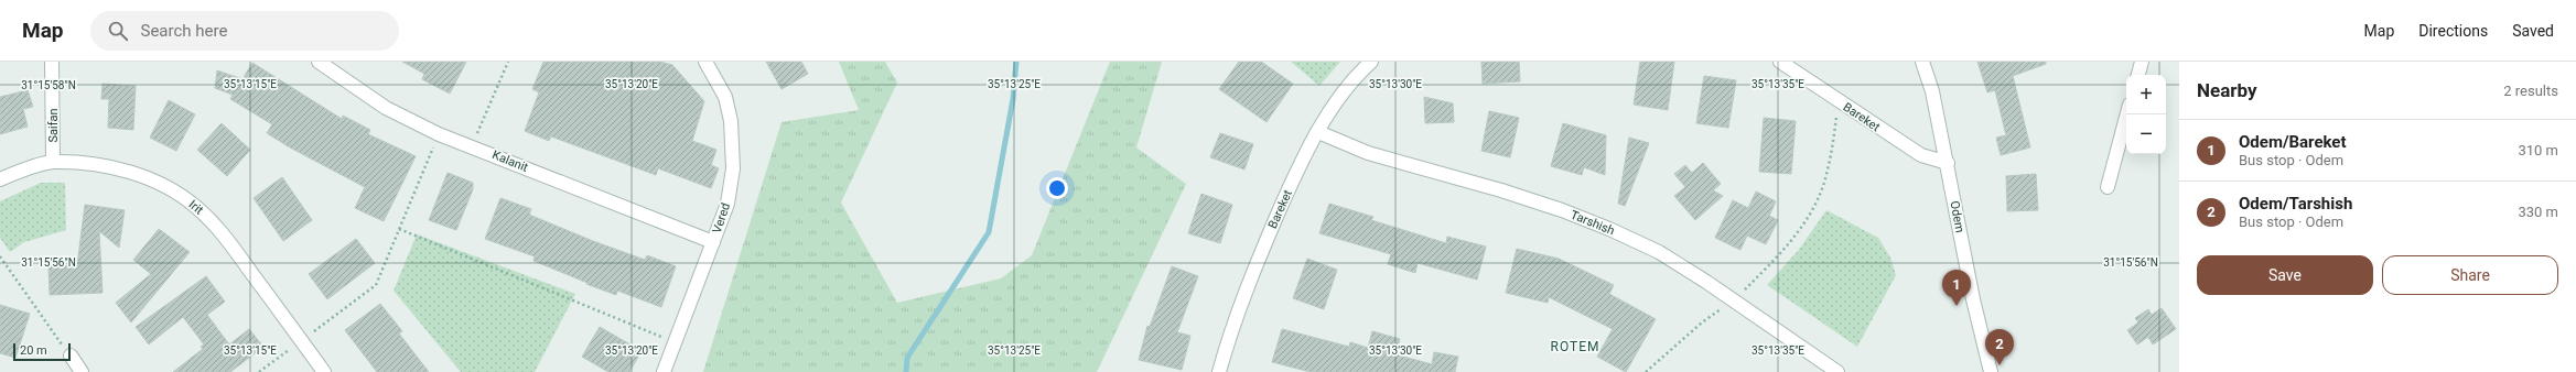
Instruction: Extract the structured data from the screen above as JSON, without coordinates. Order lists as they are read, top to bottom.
{
  "streets": {
    "street": [
      "Bareket",
      "Saifan",
      "Kalanit",
      "Irit",
      "Odem",
      "Vered",
      "Tarshish"
    ]
  },
  "crossings": [
    ["Bareket", "Odem"],
    ["Bareket", "Tarshish"],
    ["Saifan", "Irit"],
    ["Kalanit", "Vered"]
  ],
  "districts": ["ROTEM"],
  "scale_bar": "20 m",
  "page": {
    "header": "Map",
    "search": "Search here",
    "nav": ["Map", "Directions", "Saved"],
    "heading": ["Nearby", "2 results"],
    "map_buttons": ["+", "−"],
    "list": [
      {
        "mark": "1",
        "name": "Odem/Bareket",
        "note": "Bus stop · Odem",
        "value": "310 m"
      },
      {
        "mark": "2",
        "name": "Odem/Tarshish",
        "note": "Bus stop · Odem",
        "value": "330 m"
      }
    ],
    "buttons": ["Save", "Share"],
    "pins": ["1", "2"],
    "scale": "20 m"
  },
  "coordinates": [
    "35°13'15\"E",
    "35°13'20\"E",
    "35°13'25\"E",
    "35°13'30\"E",
    "35°13'35\"E",
    "31°15'58\"N",
    "31°15'56\"N"
  ]
}
